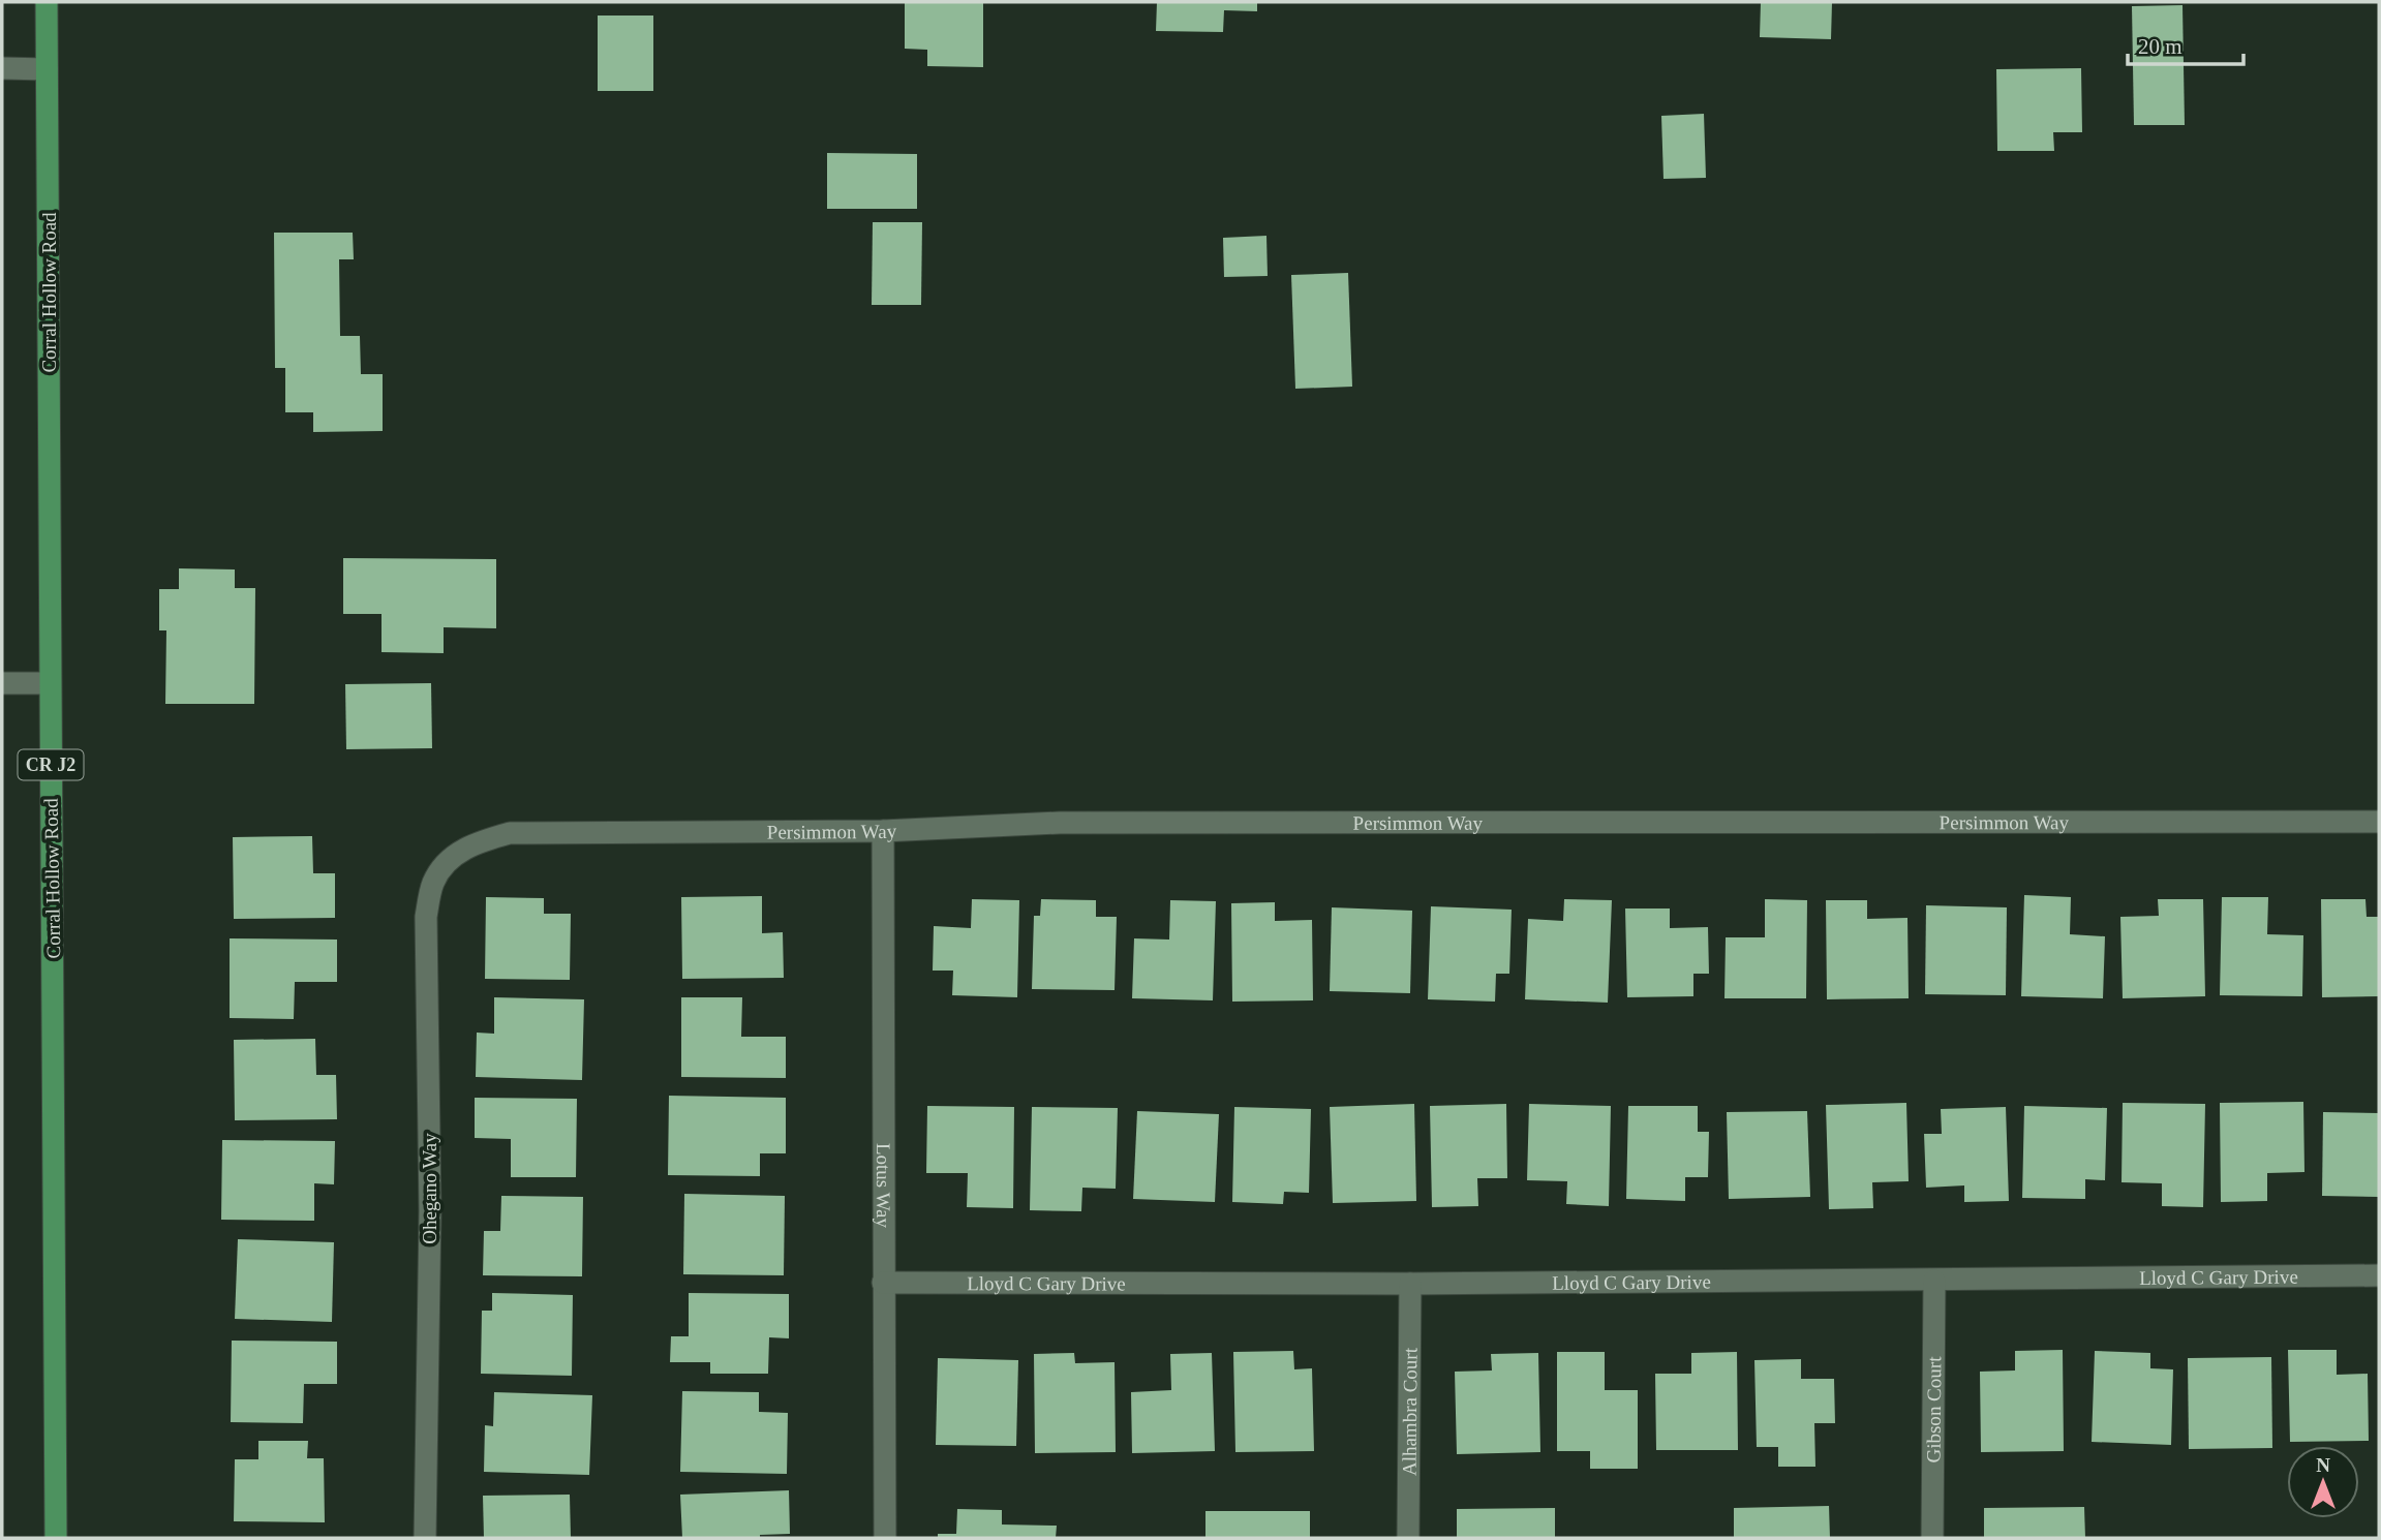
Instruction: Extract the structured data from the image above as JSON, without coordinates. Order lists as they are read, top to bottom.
{
  "streets": {
    "main road": ["Corral Hollow Road", "CR J2"],
    "street": [
      "Persimmon Way",
      "Lotus Way",
      "Ohegano Way",
      "Lloyd C Gary Drive",
      "Gibson Court",
      "Alhambra Court"
    ]
  },
  "crossings": [
    ["Persimmon Way", "Lotus Way"],
    ["Persimmon Way", "Ohegano Way"],
    ["Lotus Way", "Lloyd C Gary Drive"],
    ["Lloyd C Gary Drive", "Gibson Court"],
    ["Lloyd C Gary Drive", "Alhambra Court"]
  ],
  "scale_bar": "20 m",
  "north": "top"
}
